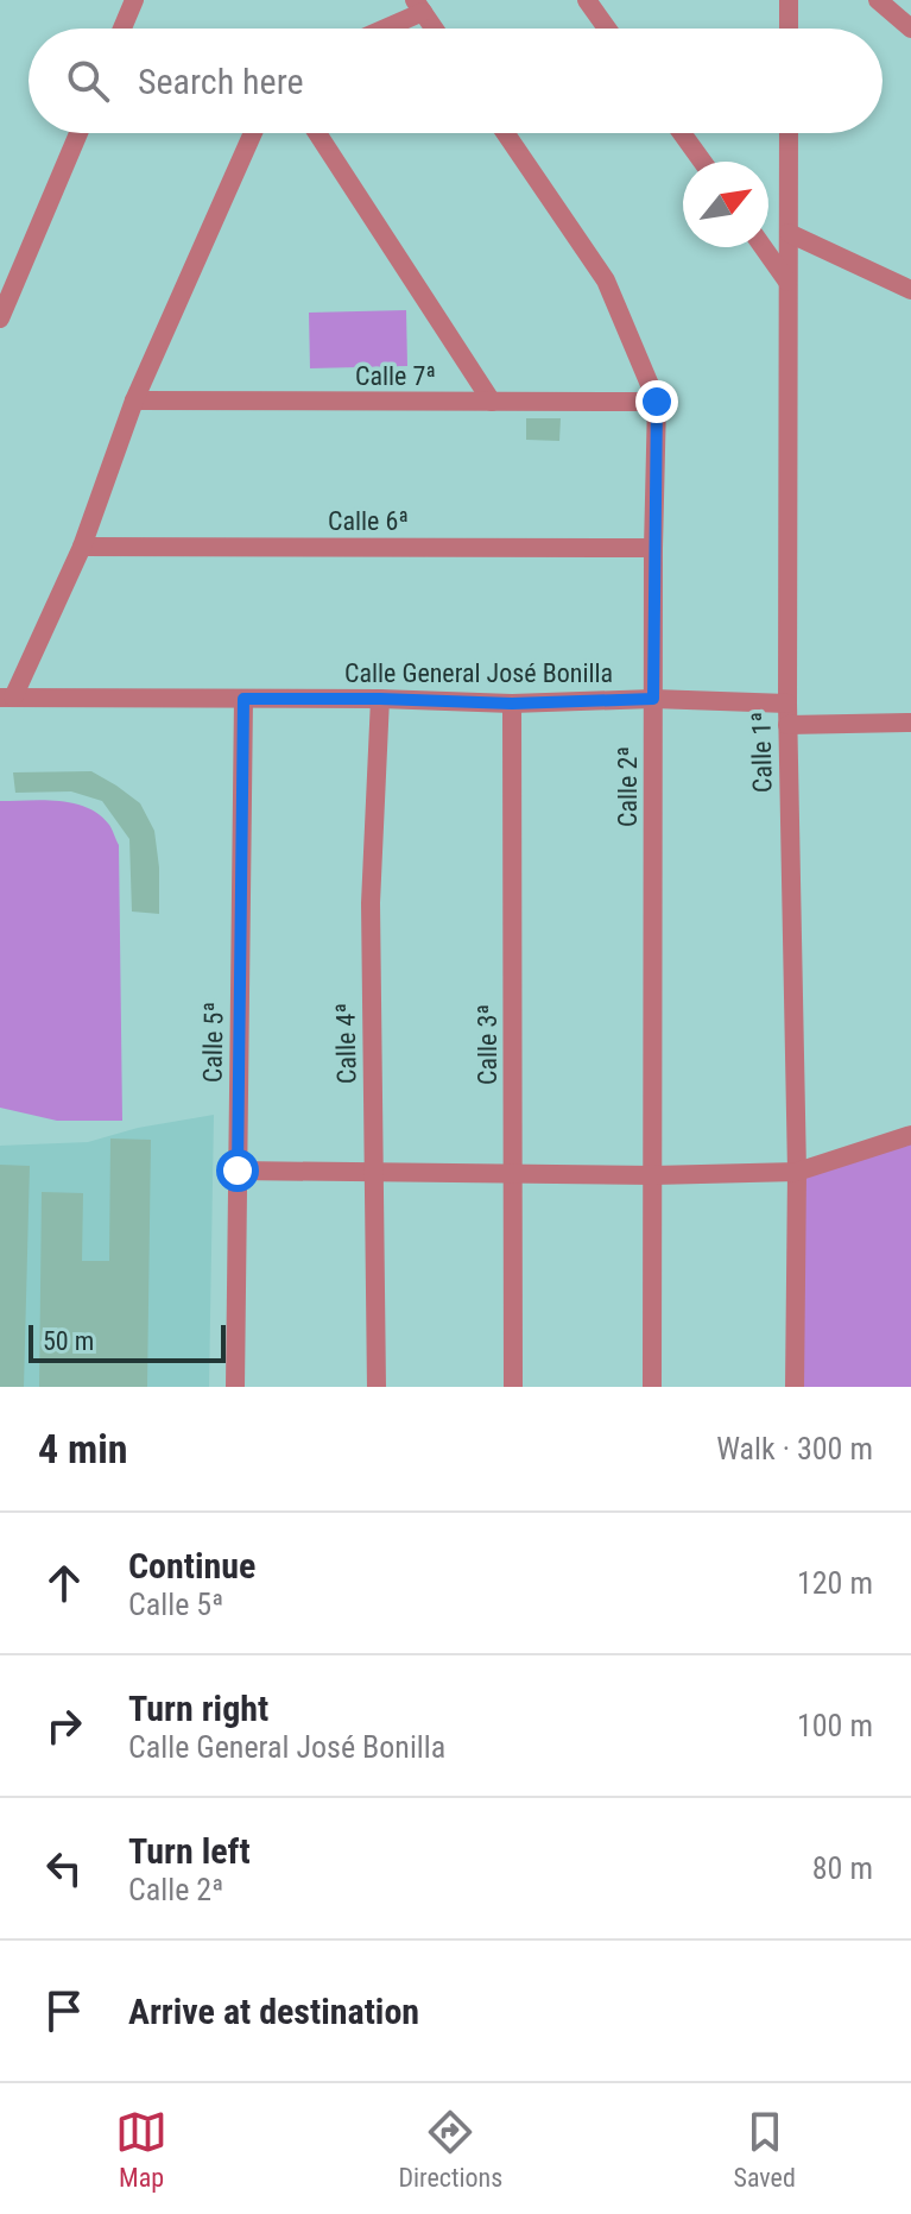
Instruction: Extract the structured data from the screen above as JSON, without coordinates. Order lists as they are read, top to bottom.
{
  "streets": {
    "street": [
      "Calle 7ª",
      "Calle 6ª",
      "Calle General José Bonilla",
      "Calle 1ª",
      "Calle 2ª",
      "Calle 5ª",
      "Calle 4ª",
      "Calle 3ª"
    ]
  },
  "crossings": [
    ["Calle 7ª", "Calle 2ª"],
    ["Calle 6ª", "Calle 2ª"],
    ["Calle General José Bonilla", "Calle 1ª"],
    ["Calle General José Bonilla", "Calle 2ª"],
    ["Calle General José Bonilla", "Calle 5ª"],
    ["Calle General José Bonilla", "Calle 4ª"],
    ["Calle General José Bonilla", "Calle 3ª"]
  ],
  "scale_bar": "50 m",
  "north": "top right",
  "page": {
    "search": "Search here",
    "scale": "50 m",
    "heading": ["4 min", "Walk · 300 m"],
    "list": [
      ["Continue", "Calle 5ª", "120 m"],
      ["Turn right", "Calle General José Bonilla", "100 m"],
      ["Turn left", "Calle 2ª", "80 m"],
      "Arrive at destination"
    ],
    "nav": ["Map", "Directions", "Saved"]
  }
}
